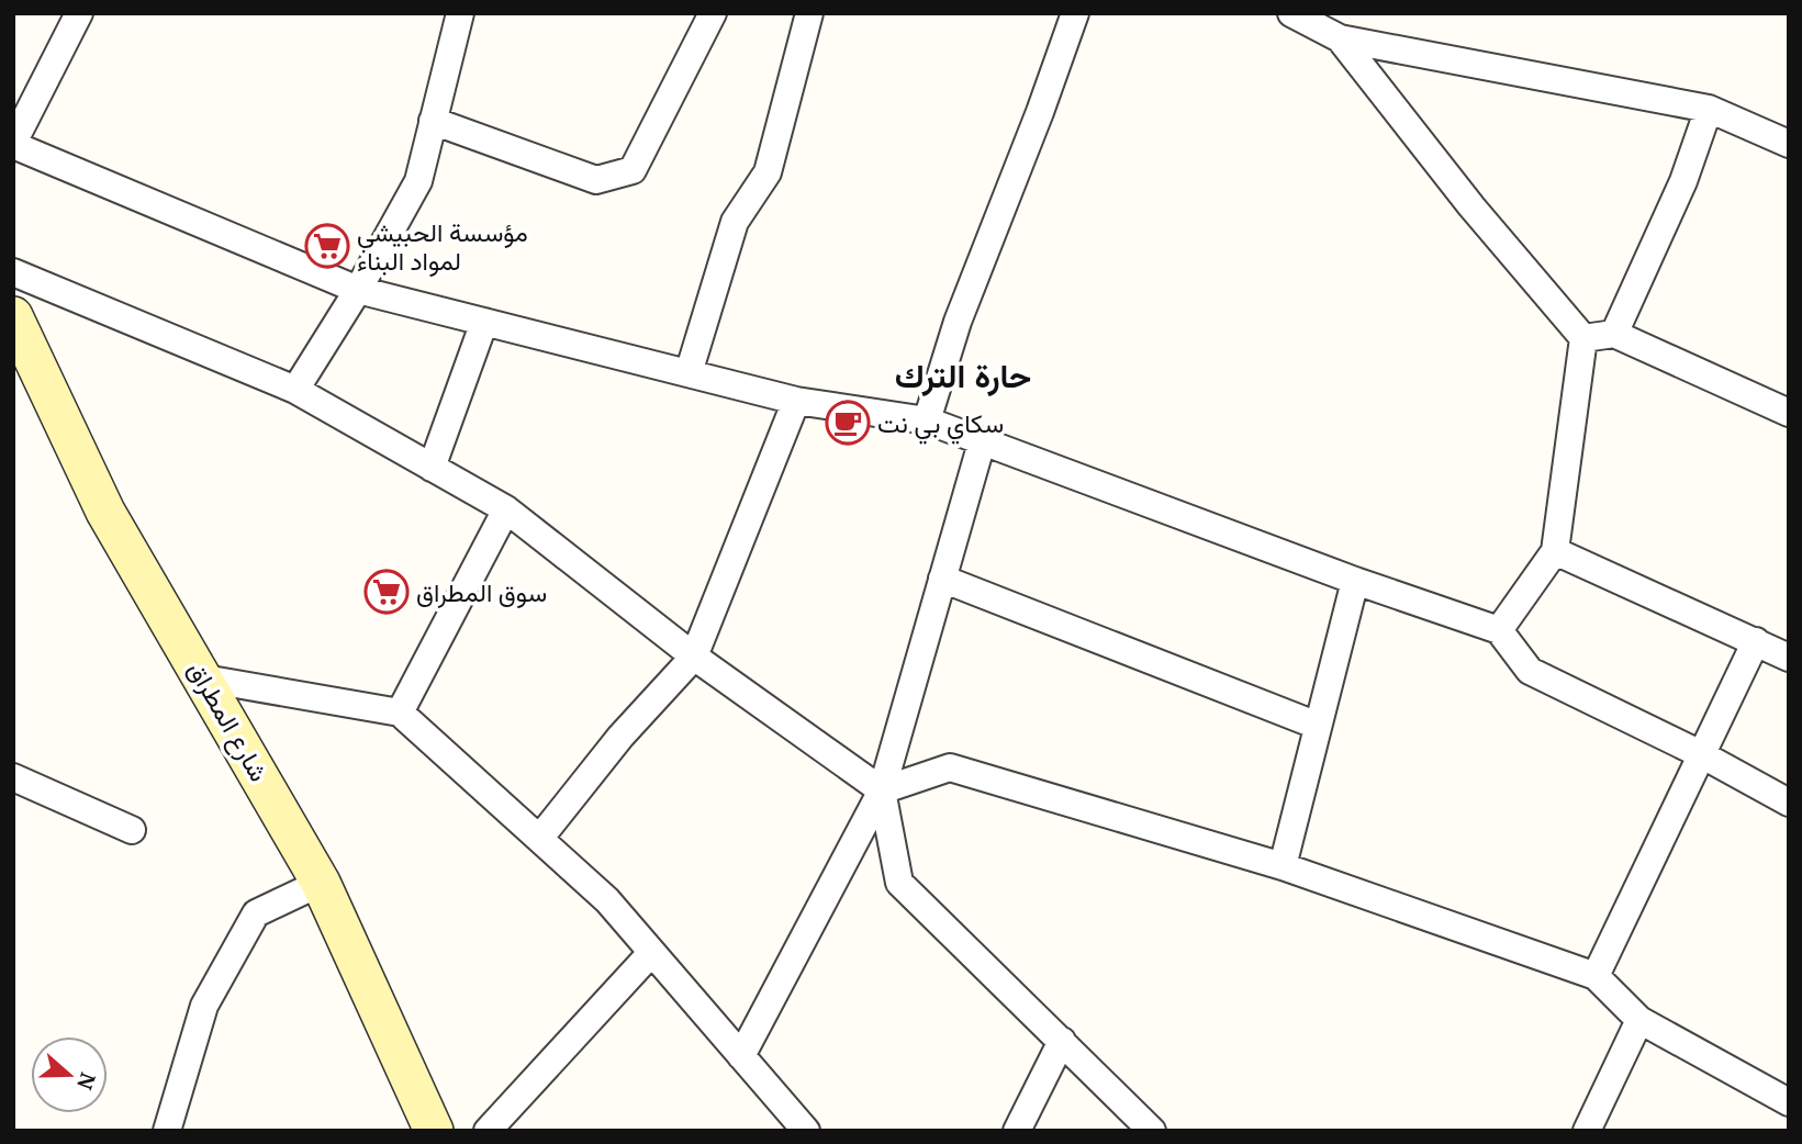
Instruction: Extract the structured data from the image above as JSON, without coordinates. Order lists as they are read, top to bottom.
{
  "streets": {
    "street": ["شارع المطراق"]
  },
  "districts": ["حارة الترك"],
  "places": {
    "supermarket": ["مؤسسة الحبيشي لمواد البناء", "سوق المطراق"],
    "cafe": ["سكاي بي نت"]
  },
  "north": "right"
}
